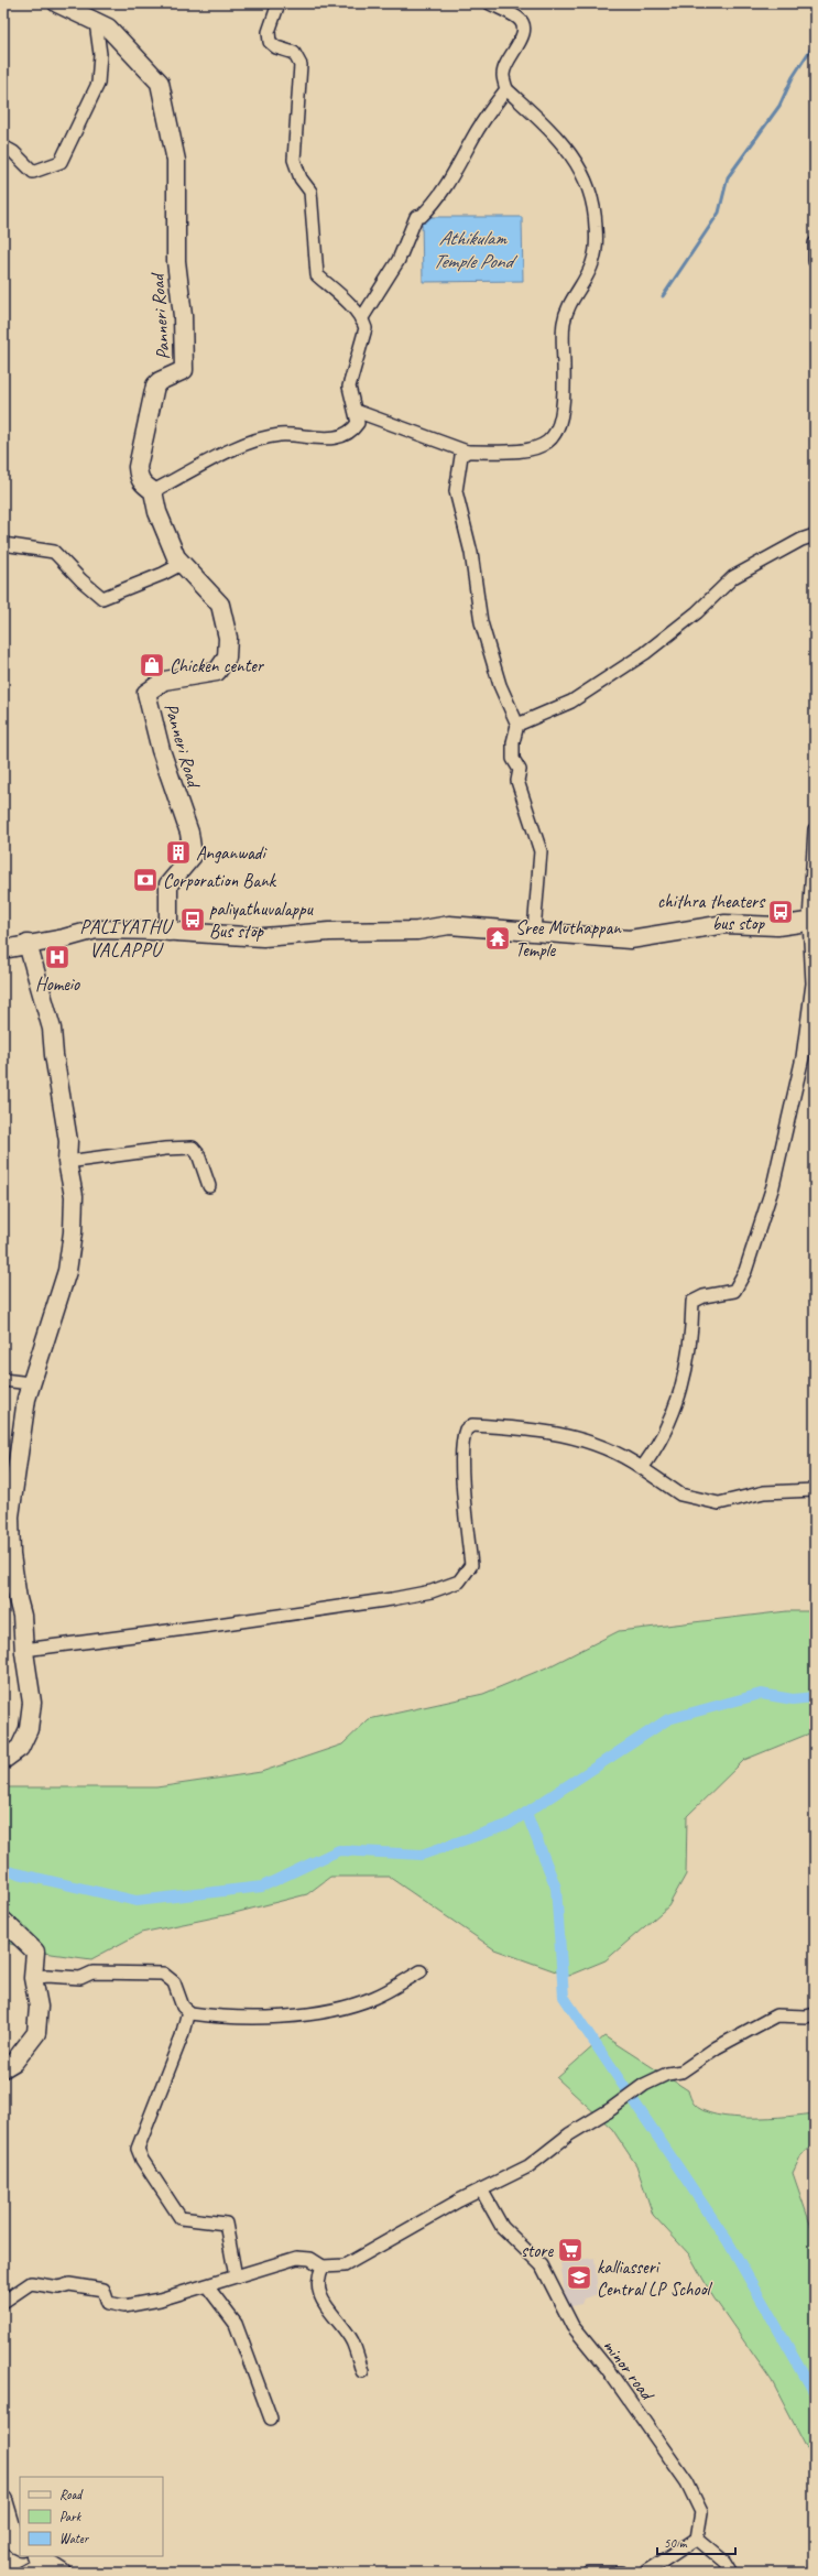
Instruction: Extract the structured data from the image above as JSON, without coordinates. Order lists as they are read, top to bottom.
{
  "streets": {
    "main road": ["Panneri Road"],
    "street": ["minor road"]
  },
  "districts": ["PALIYATHU VALAPPU"],
  "water": ["Athikulam Temple Pond"],
  "places": {
    "shop": ["Chicken center"],
    "building": ["Anganwadi"],
    "bank": ["Corporation Bank"],
    "bus stop": ["chithra theaters bus stop", "paliyathuvalappu Bus stop"],
    "temple": ["Sree Muthappan Temple"],
    "hospital": ["Homeio"],
    "supermarket": ["store"],
    "school or university": ["kalliasseri Central LP School"]
  },
  "legend": ["Road", "Park", "Water"],
  "scale_bar": "50 m"
}
